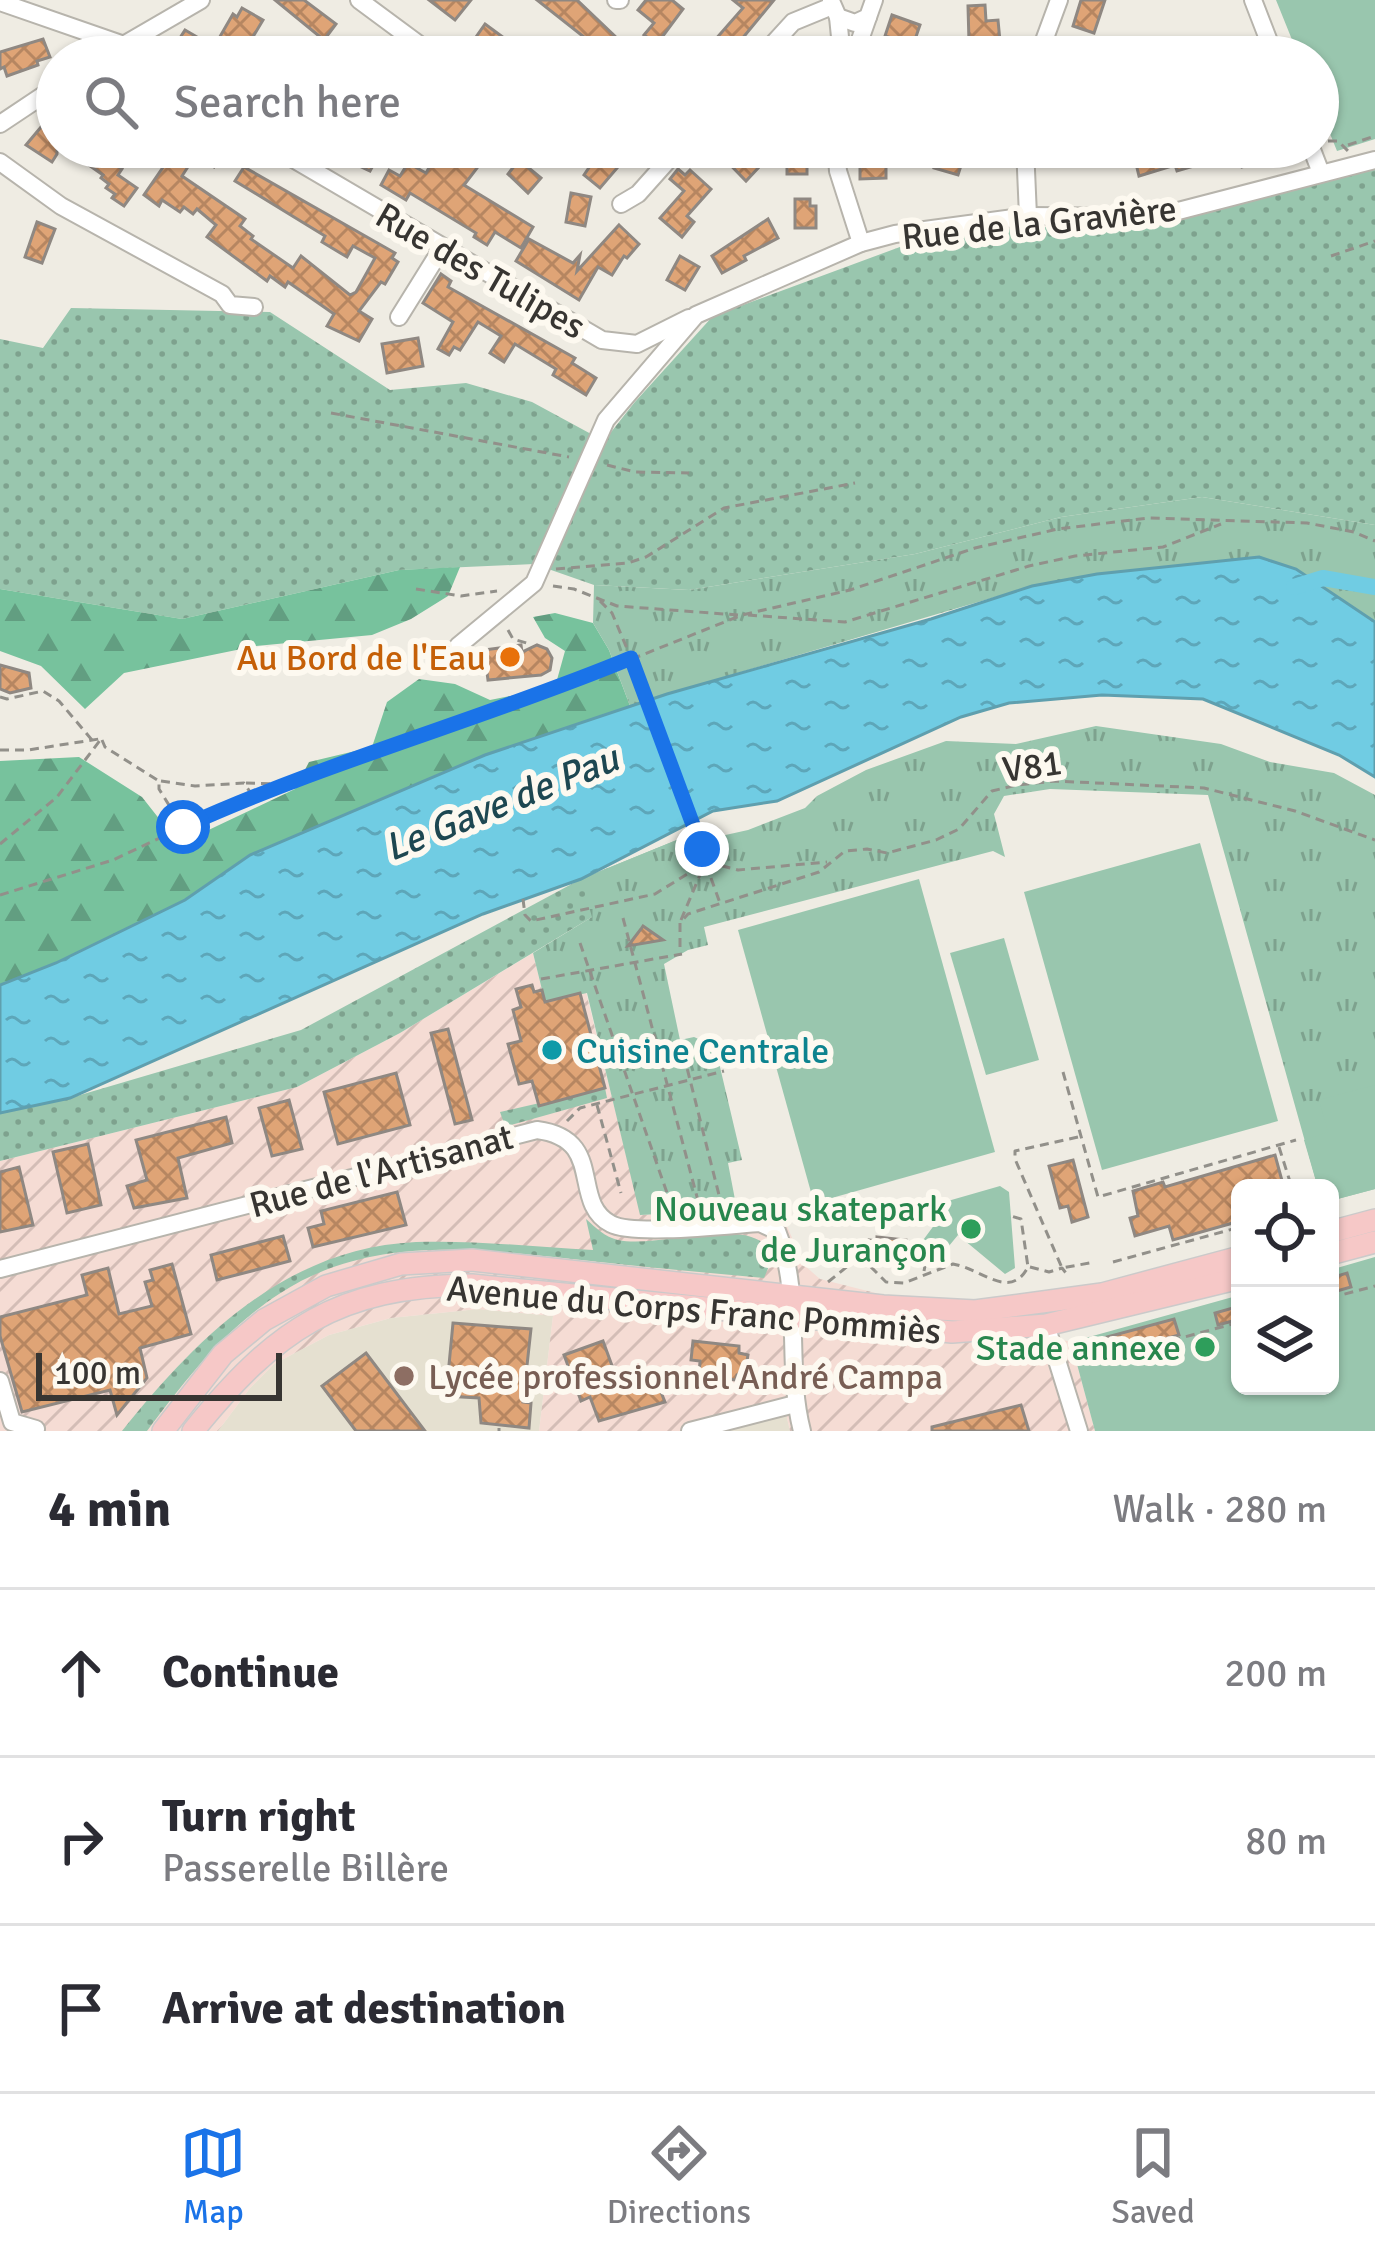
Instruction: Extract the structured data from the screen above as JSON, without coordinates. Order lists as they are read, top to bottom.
{
  "streets": {
    "main road": ["Avenue du Corps Franc Pommiès"],
    "street": ["Rue de la Gravière", "Rue des Tulipes", "Rue de l'Artisanat"],
    "path": ["V81"]
  },
  "crossings": [
    ["Rue de la Gravière", "Rue des Tulipes"],
    ["Rue de l'Artisanat", "Avenue du Corps Franc Pommiès"]
  ],
  "water": ["Le Gave de Pau"],
  "places": [
    "Au Bord de l'Eau",
    "Cuisine Centrale",
    "Nouveau skatepark de Jurançon",
    "Stade annexe",
    "Lycée professionnel André Campa"
  ],
  "scale_bar": "100 m",
  "page": {
    "search": "Search here",
    "scale": "100 m",
    "heading": ["4 min", "Walk · 280 m"],
    "list": [
      ["Continue", "200 m"],
      ["Turn right", "Passerelle Billère", "80 m"],
      "Arrive at destination"
    ],
    "nav": ["Map", "Directions", "Saved"]
  }
}
